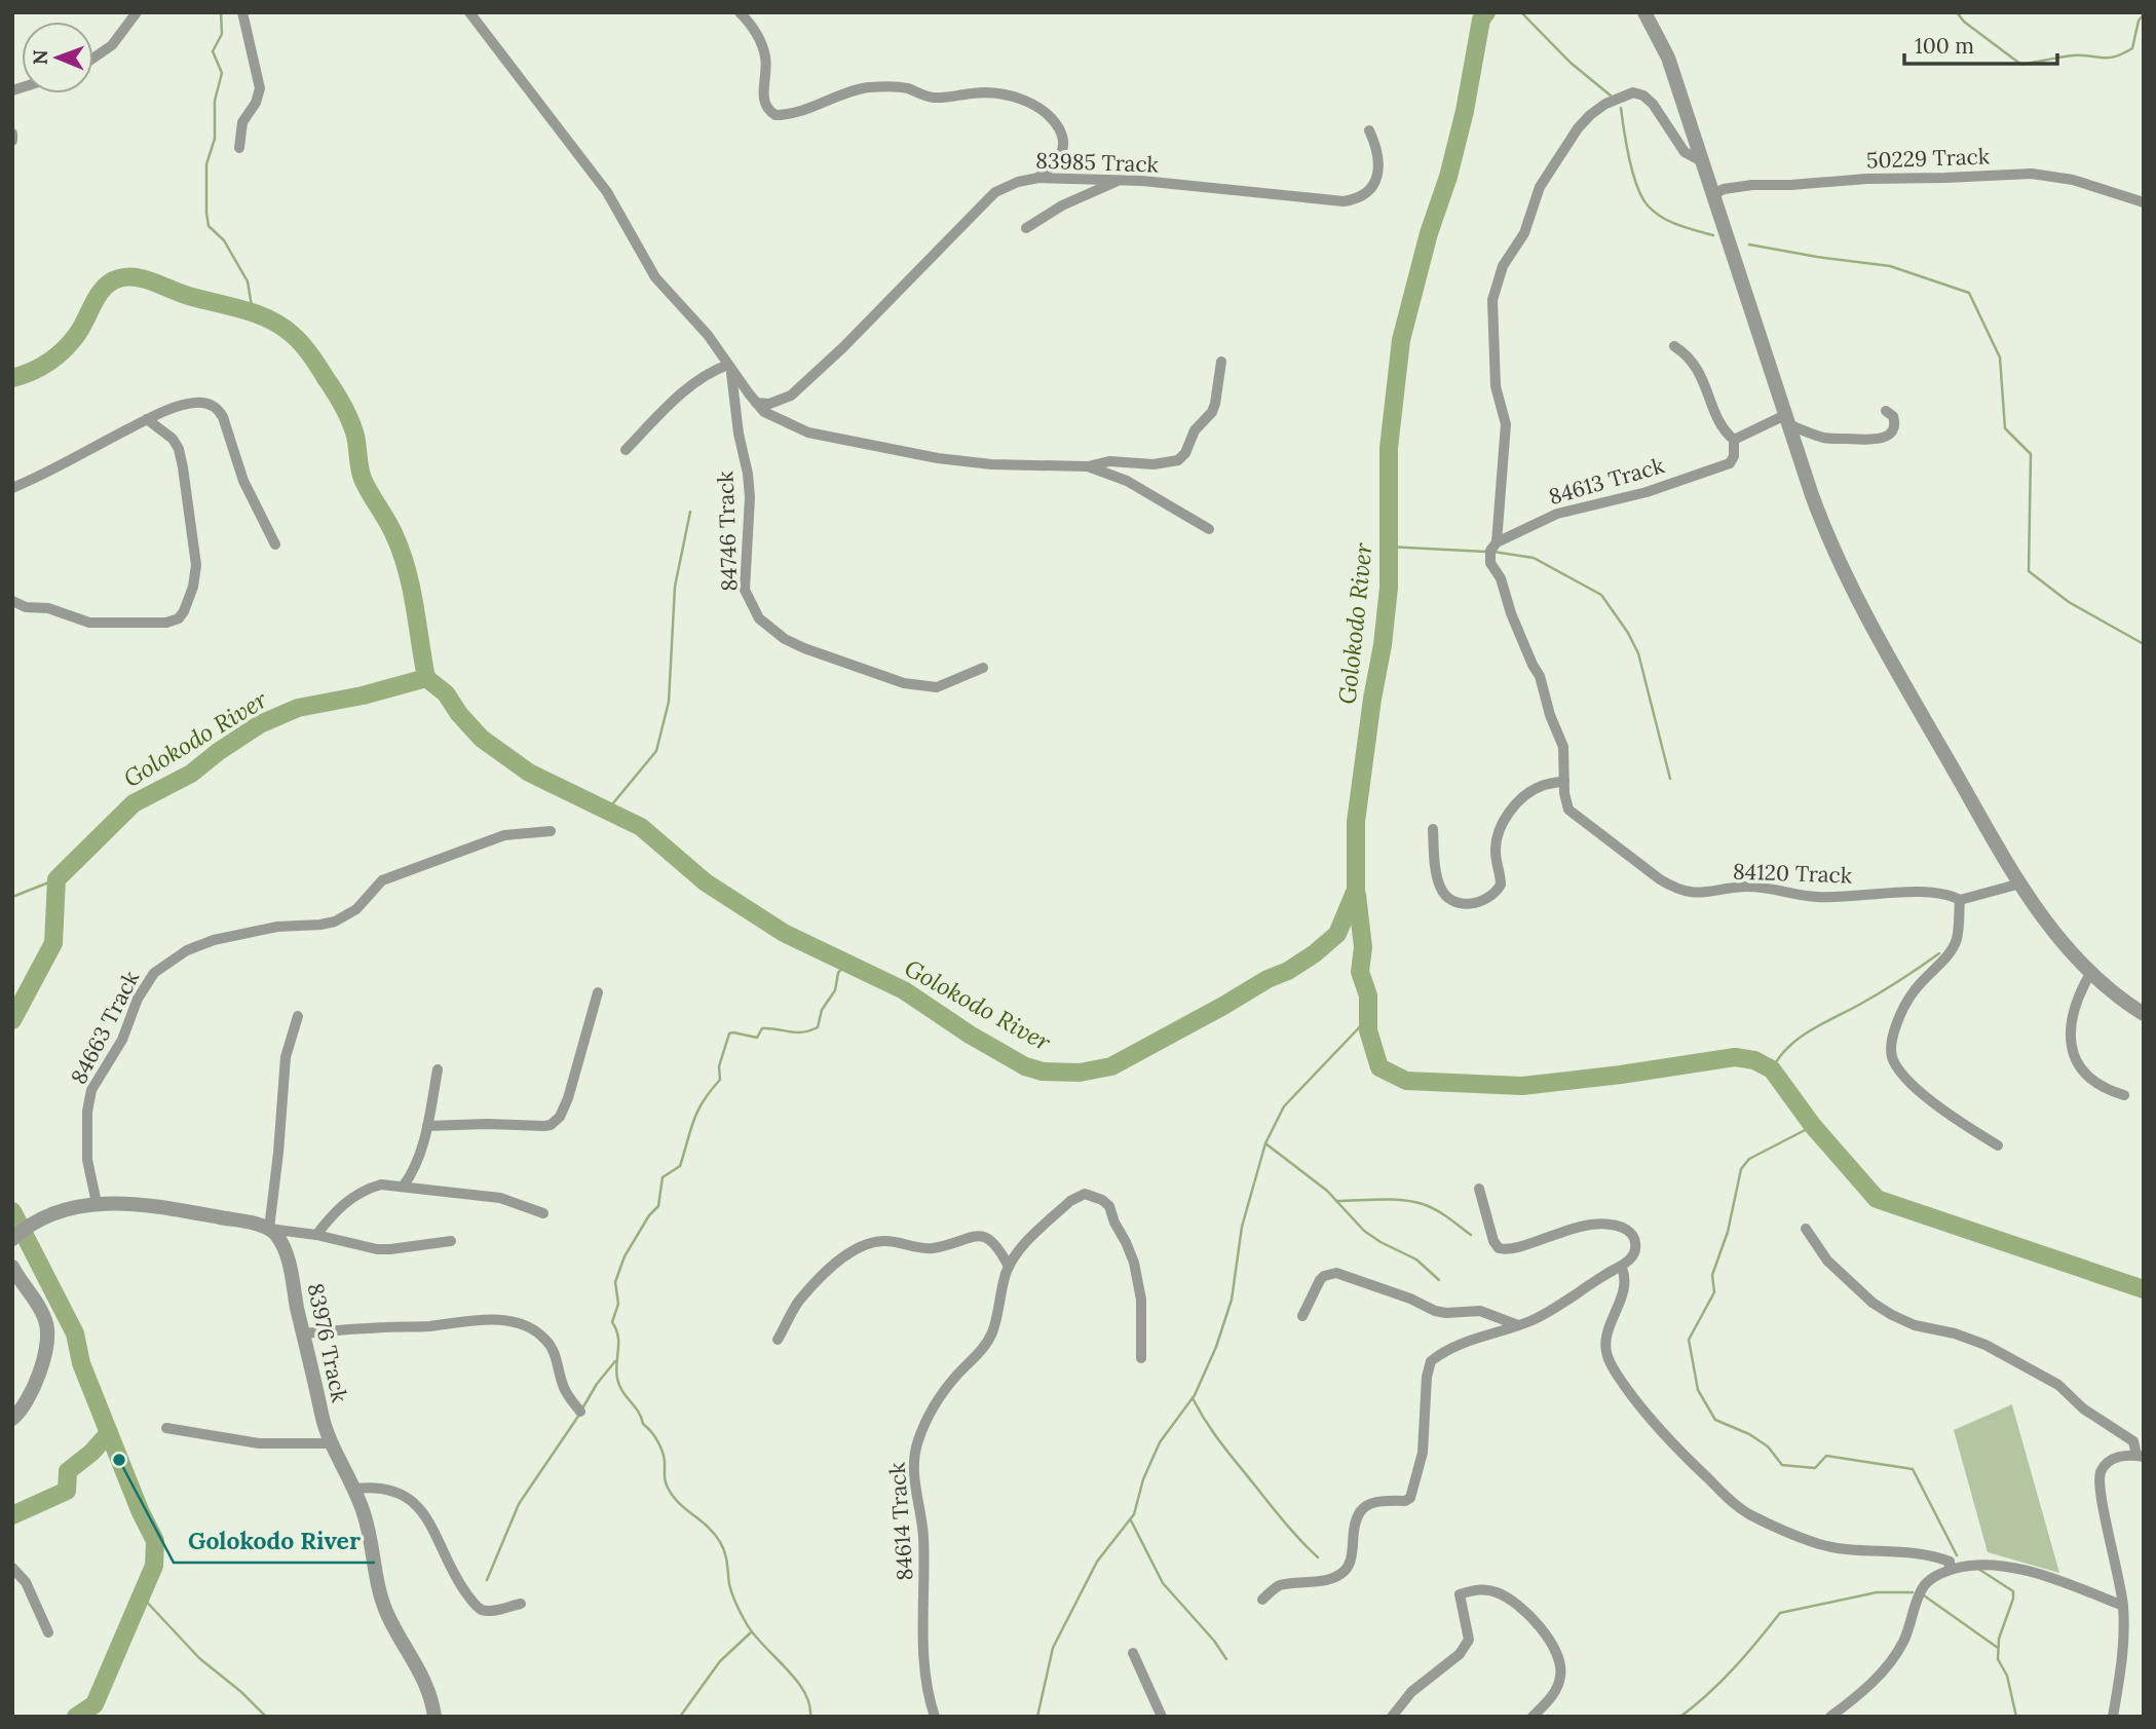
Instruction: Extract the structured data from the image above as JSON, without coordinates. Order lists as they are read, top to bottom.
{
  "streets": {
    "street": [
      "50229 Track",
      "83985 Track",
      "84613 Track",
      "84746 Track",
      "84120 Track",
      "84663 Track",
      "83976 Track",
      "84614 Track"
    ]
  },
  "crossings": [
    ["84613 Track", "84120 Track"]
  ],
  "water": ["Golokodo River"],
  "places": ["Golokodo River"],
  "scale_bar": "100 m",
  "north": "left"
}
